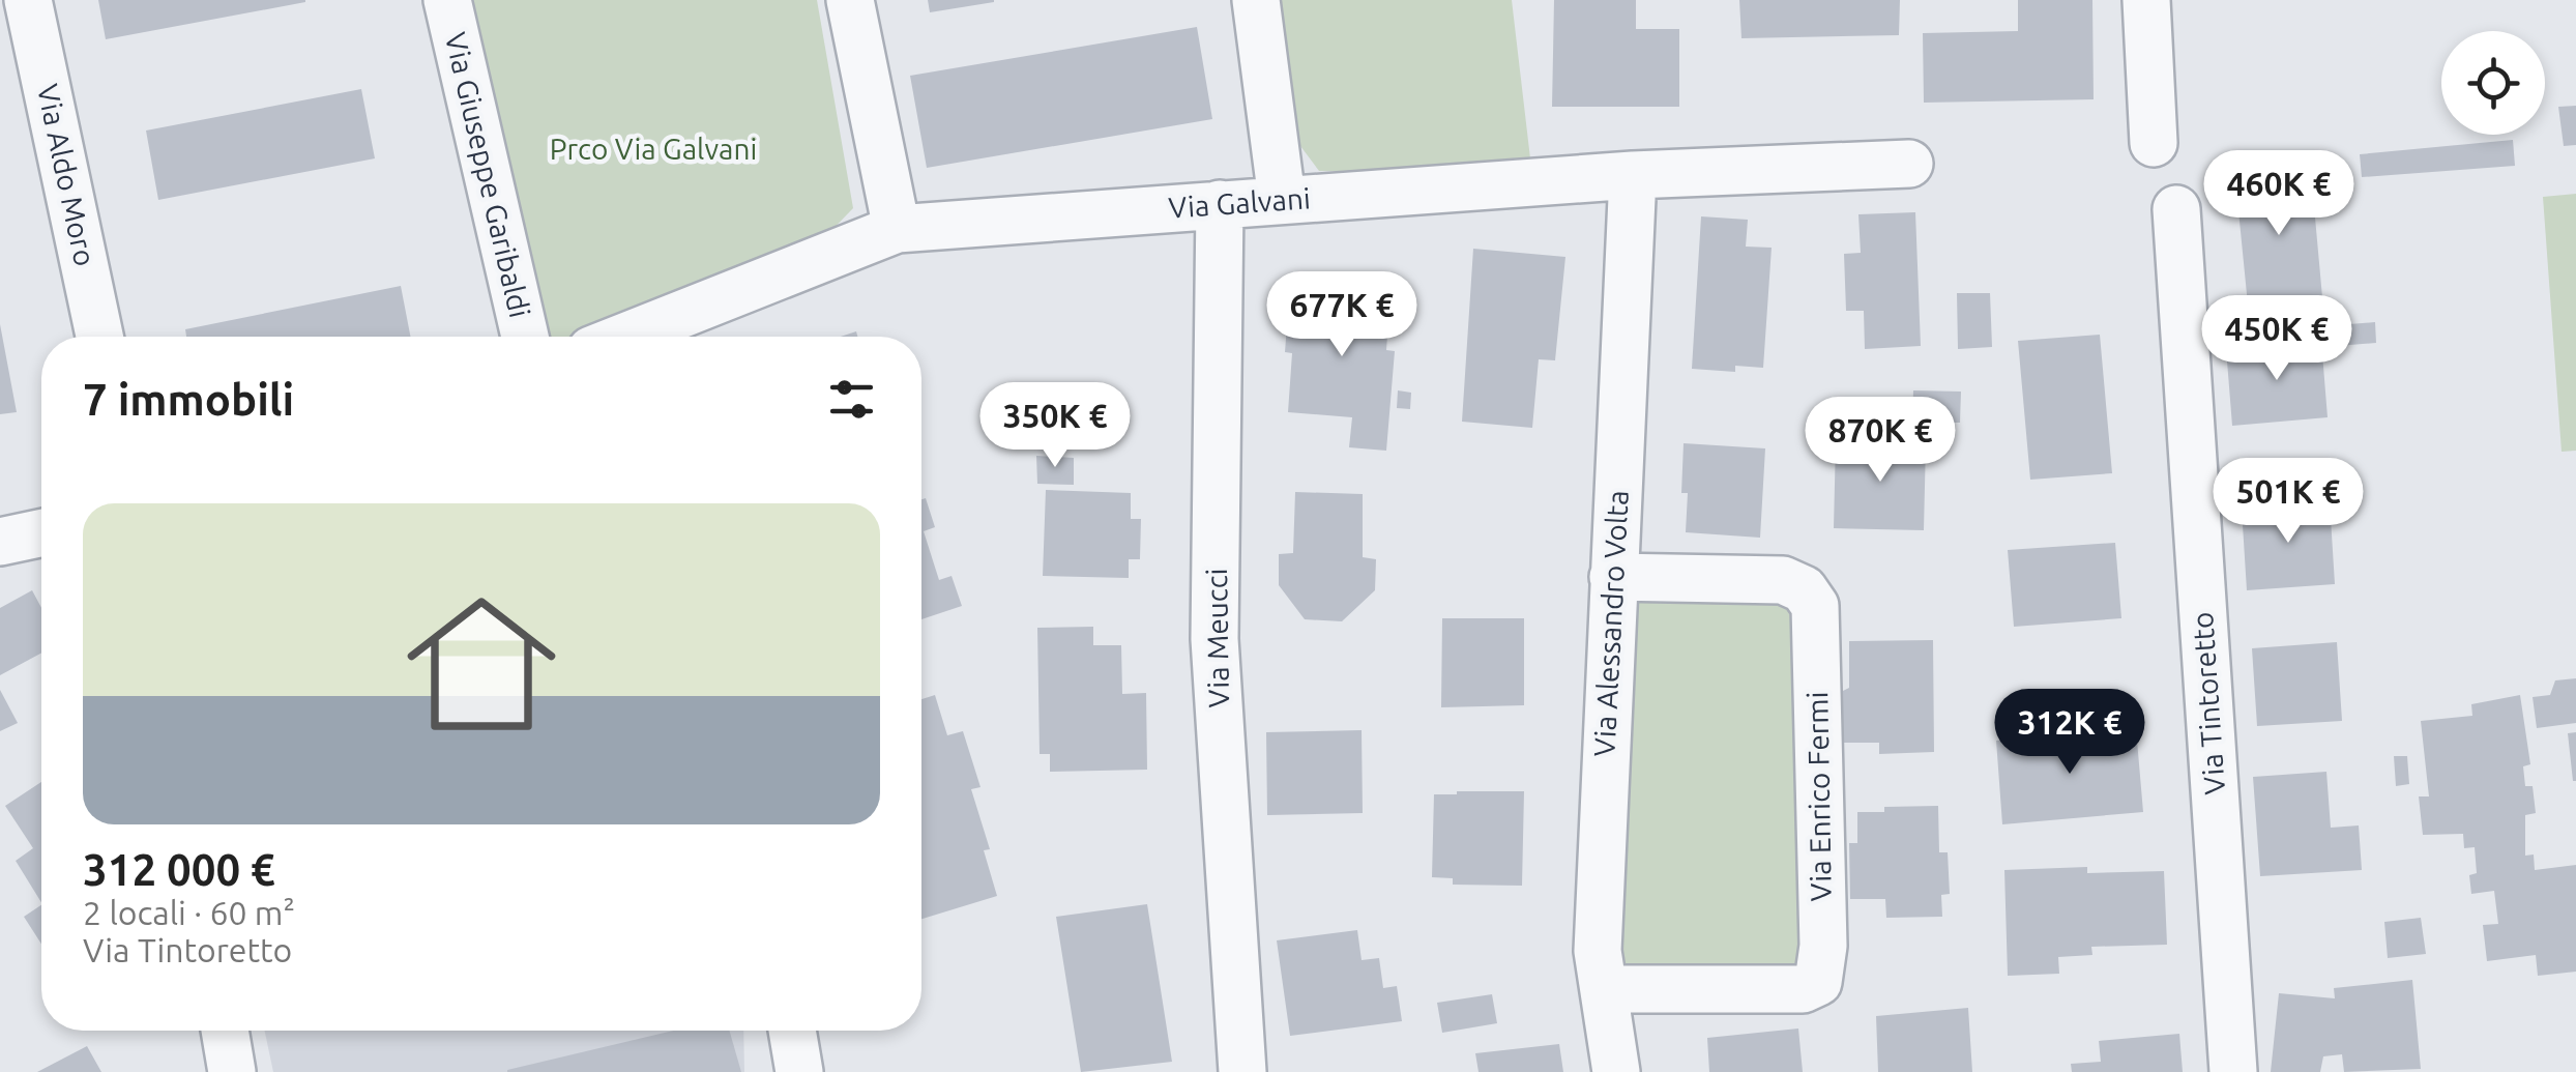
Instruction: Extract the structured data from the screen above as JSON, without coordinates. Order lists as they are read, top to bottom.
{
  "streets": {
    "street": [
      "Via Aldo Moro",
      "Via Giuseppe Garibaldi",
      "Via Galvani",
      "Via Alessandro Volta",
      "Via Meucci",
      "Via Tintoretto",
      "Via Enrico Fermi"
    ]
  },
  "crossings": [
    ["Via Galvani", "Via Alessandro Volta"],
    ["Via Galvani", "Via Meucci"],
    ["Via Alessandro Volta", "Via Enrico Fermi"]
  ],
  "parks": ["Prco Via Galvani"],
  "page": {
    "price": [
      "460K €",
      "677K €",
      "450K €",
      "350K €",
      "870K €",
      "501K €",
      "312K €"
    ],
    "heading": "7 immobili",
    "list": [
      {
        "name": "312 000 €",
        "note": "2 locali · 60 m² · Via Tintoretto"
      }
    ]
  }
}
